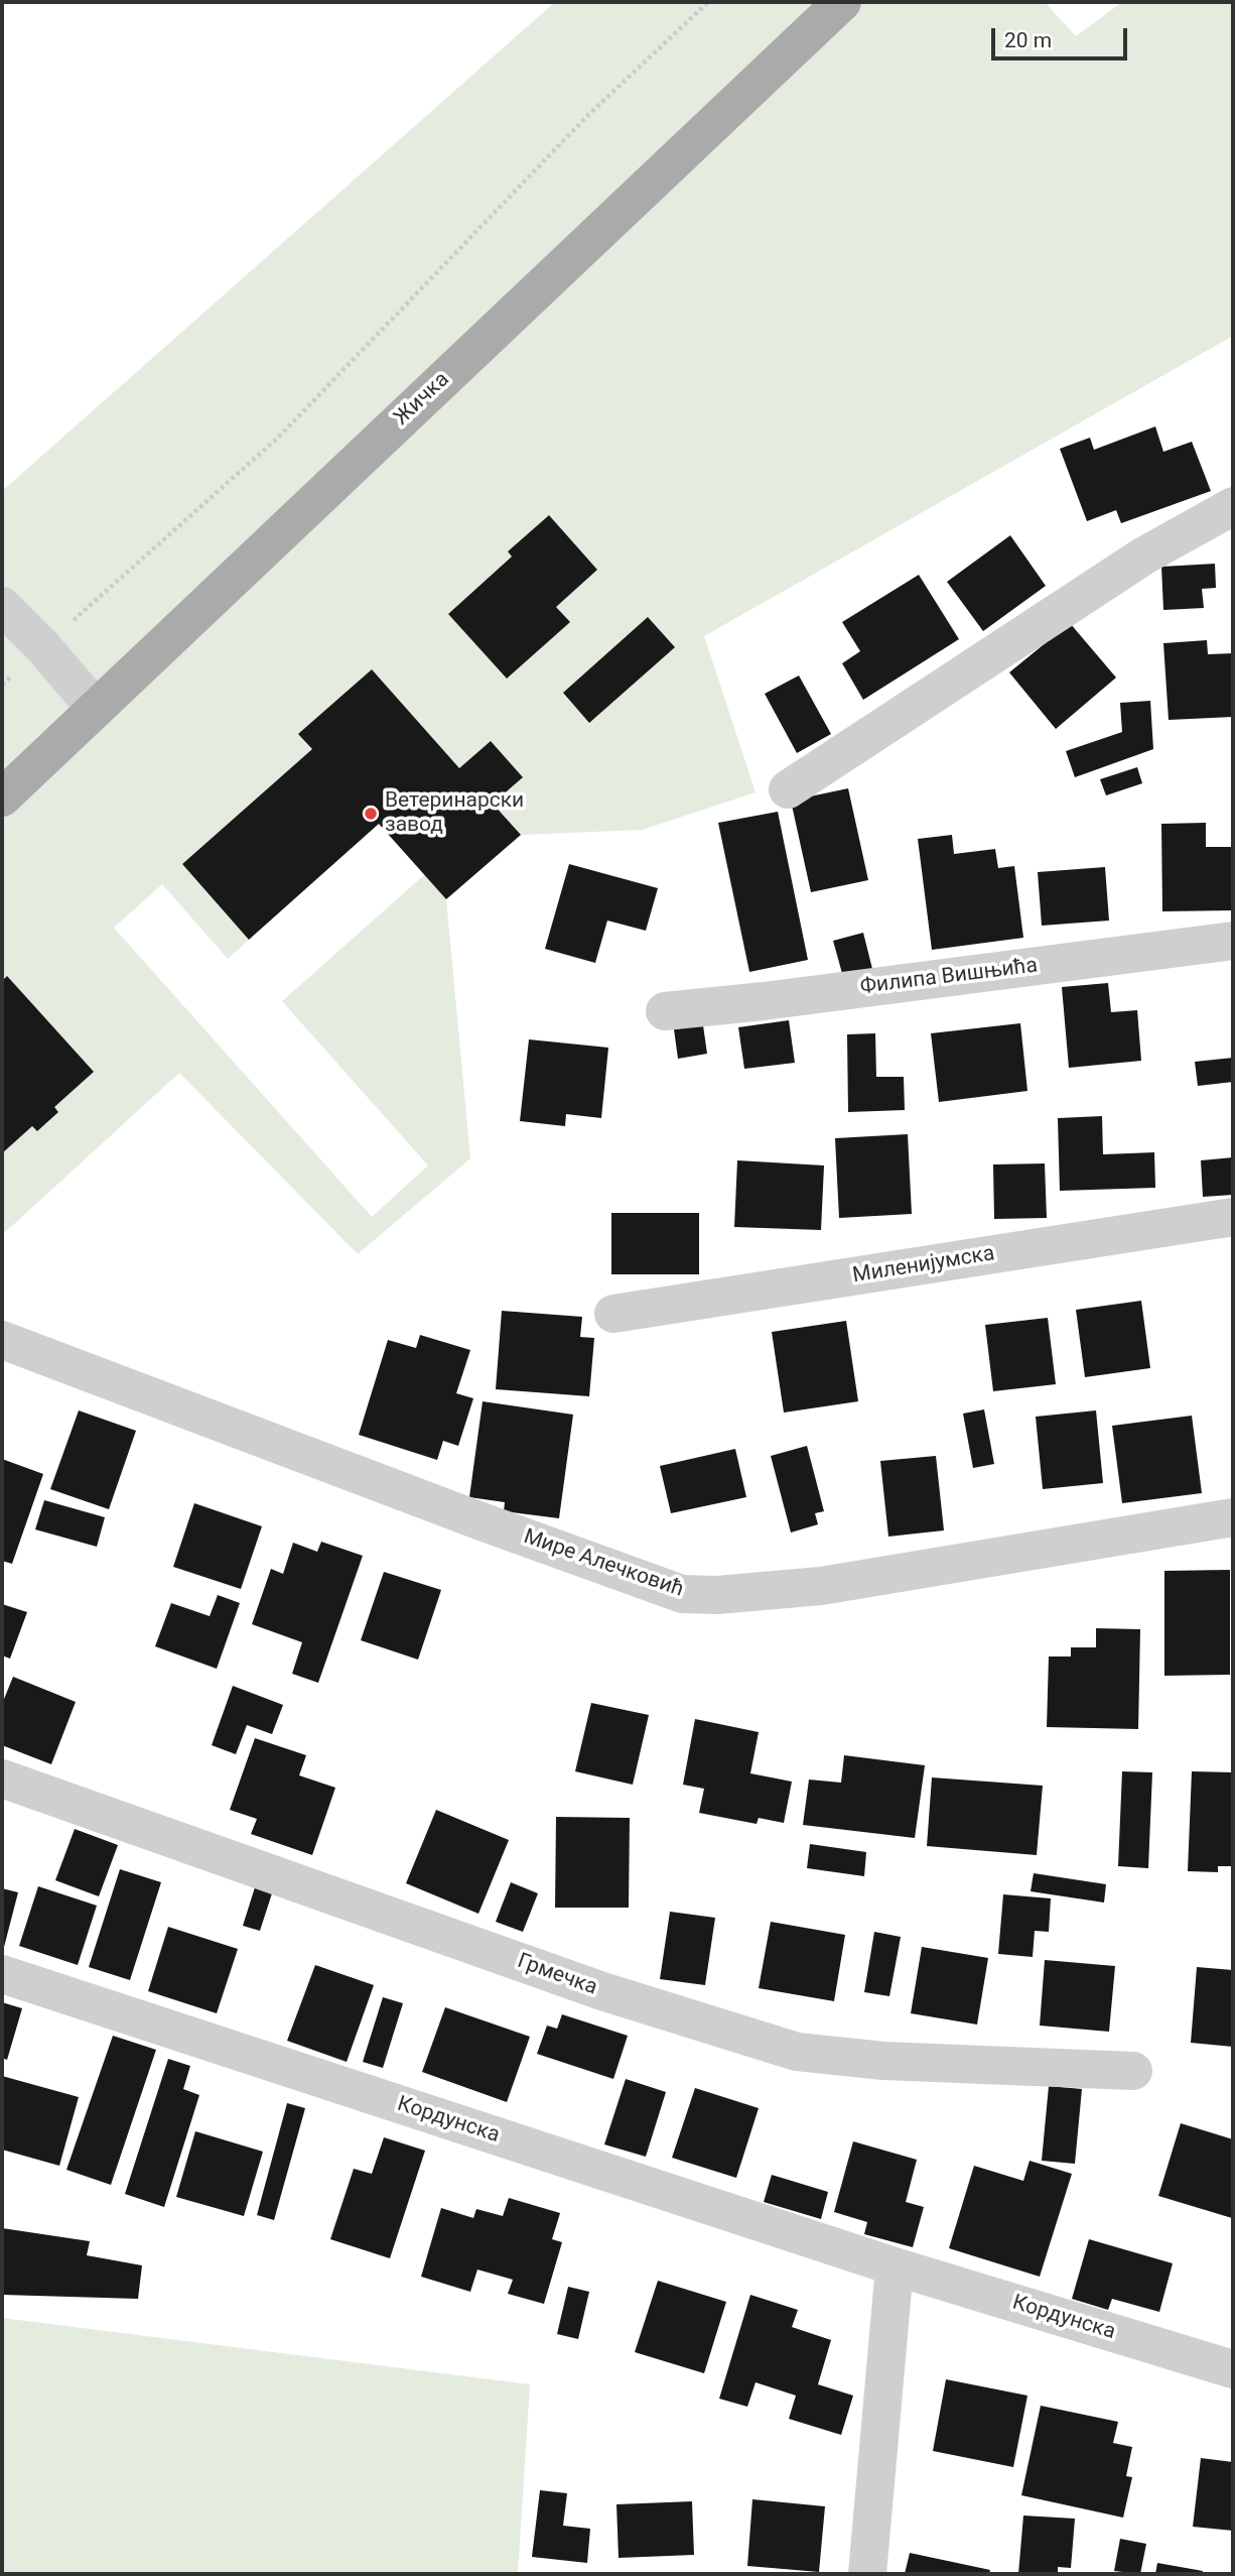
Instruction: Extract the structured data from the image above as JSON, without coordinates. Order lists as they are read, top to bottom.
{
  "streets": {
    "main road": ["Жичка"],
    "street": [
      "Филипа Вишњића",
      "Миленијумска",
      "Мире Алечковић",
      "Грмечка",
      "Кордунска"
    ]
  },
  "places": ["Ветеринарски завод"],
  "scale_bar": "20 m"
}
